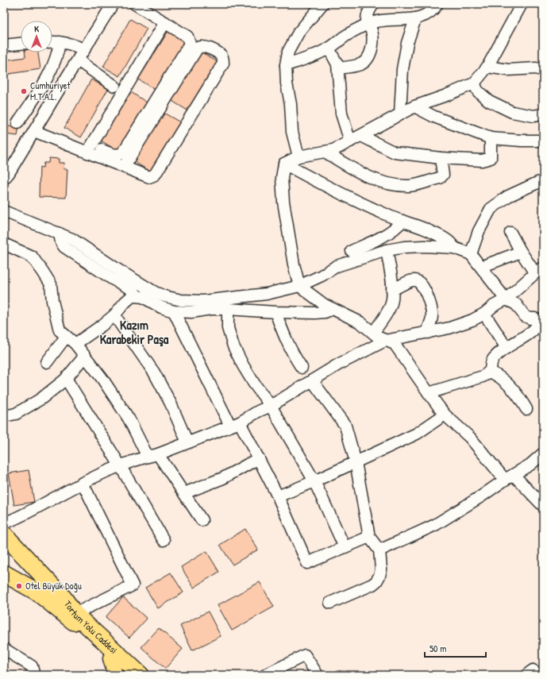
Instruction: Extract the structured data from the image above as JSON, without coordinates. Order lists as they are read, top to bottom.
{
  "streets": {
    "highway": ["Tortum Yolu Caddesi"]
  },
  "districts": ["Kazım Karabekir Paşa"],
  "places": ["Cumhuriyet M.T.A.L.", "Otel Büyük Doğu"],
  "scale_bar": "50 m",
  "north": "top"
}
